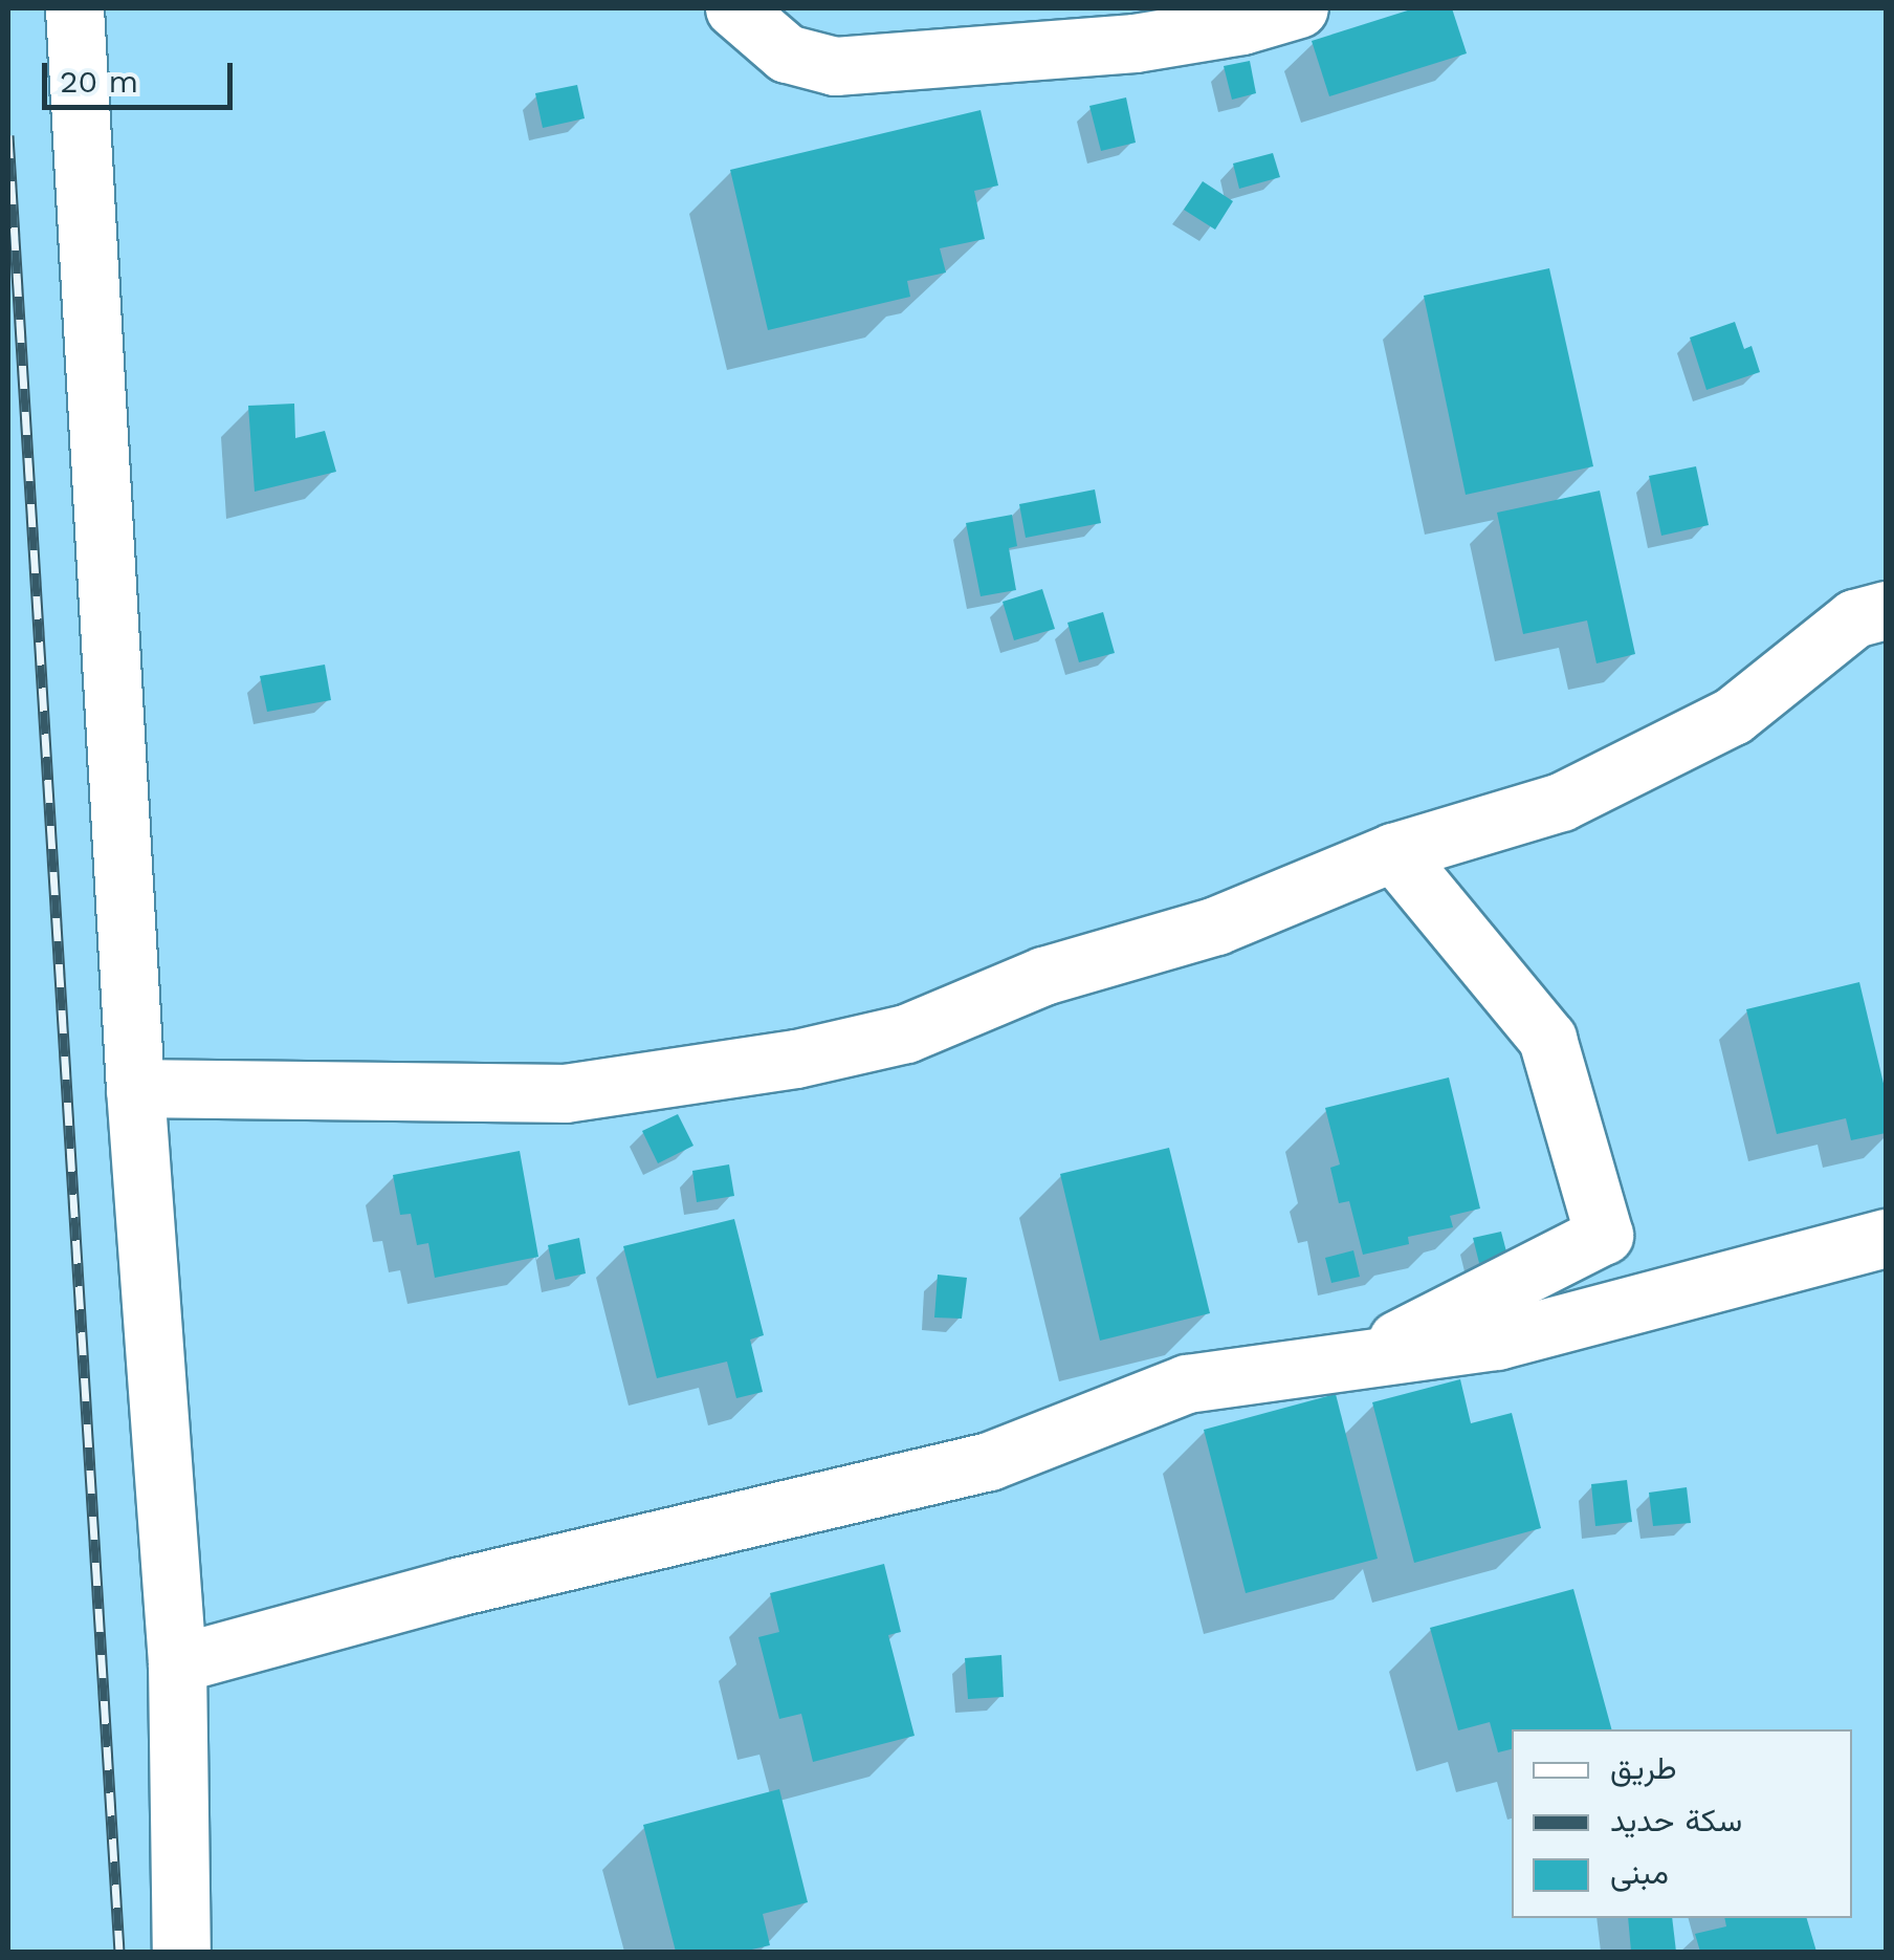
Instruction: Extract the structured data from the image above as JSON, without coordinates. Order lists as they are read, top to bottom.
{
  "legend": ["طريق", "سكة حديد", "مبنى"],
  "scale_bar": "20 m"
}
